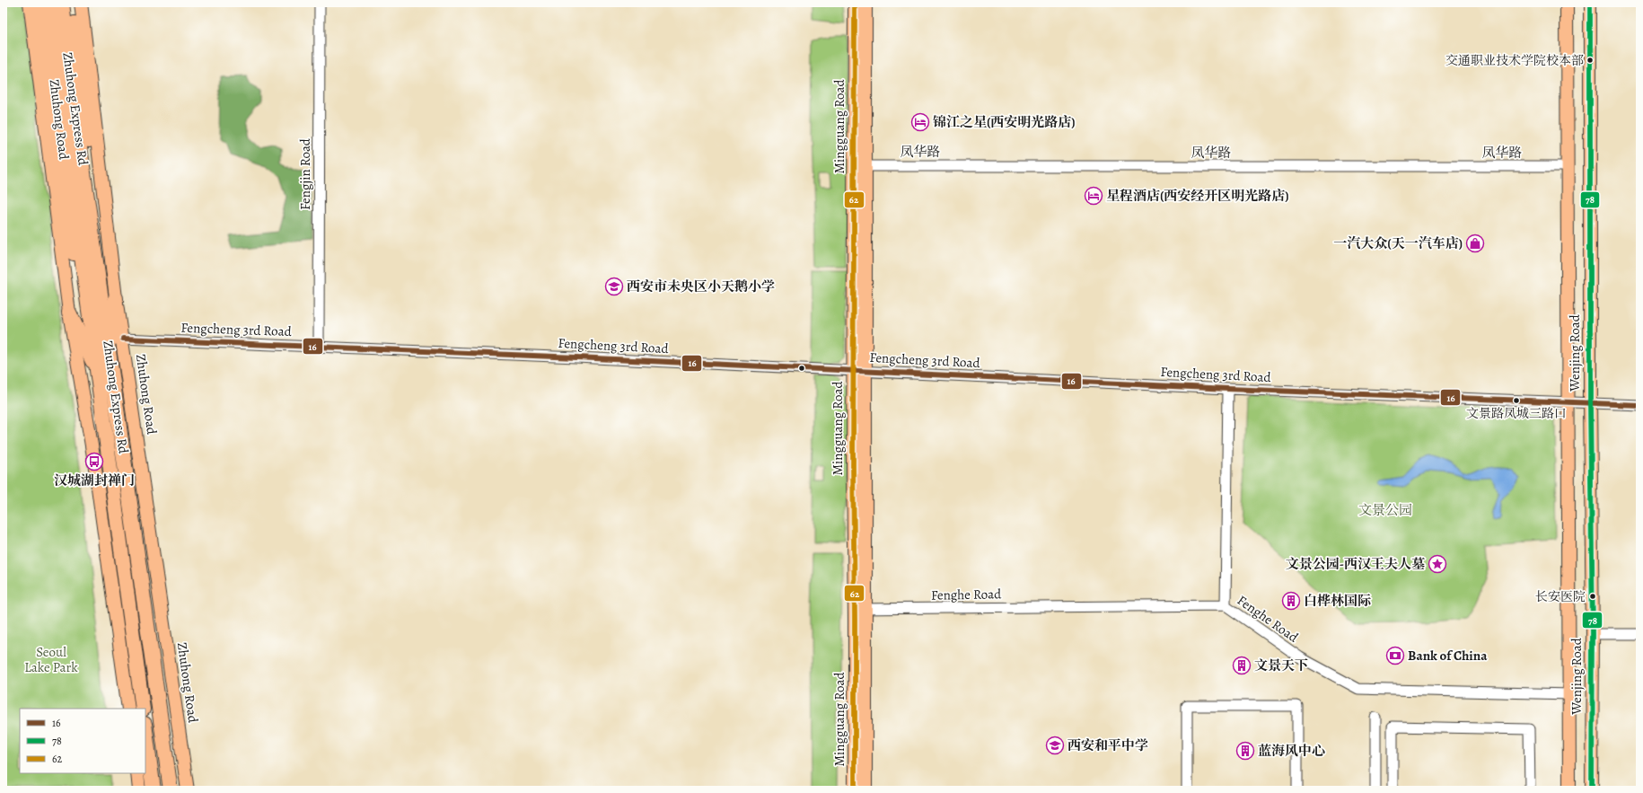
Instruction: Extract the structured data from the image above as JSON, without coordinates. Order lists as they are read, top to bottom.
{
  "streets": {
    "highway": ["Zhuhong Express Rd"],
    "main road": ["Zhuhong Road", "Mingguang Road", "Wenjing Road"],
    "street": [
      "凤华路",
      "Fengjin Road",
      "Fengcheng 3rd Road",
      "Fenghe Road"
    ]
  },
  "crossings": [
    ["Zhuhong Express Rd", "Zhuhong Road"],
    ["Zhuhong Road", "Fengcheng 3rd Road"],
    ["Mingguang Road", "凤华路"],
    ["Mingguang Road", "Fengcheng 3rd Road"],
    ["Mingguang Road", "Fenghe Road"],
    ["凤华路", "Wenjing Road"],
    ["Fengjin Road", "Fengcheng 3rd Road"],
    ["Fengcheng 3rd Road", "Wenjing Road"],
    ["Wenjing Road", "Fenghe Road"]
  ],
  "parks": ["文景公园", "Seoul Lake Park"],
  "places": {
    "other": ["交通职业技术学院校本部", "文景路凤城三路口", "长安医院"],
    "hotel": ["锦江之星(西安明光路店)", "星程酒店(西安经开区明光路店)"],
    "shop": ["一汽大众(天一汽车店)"],
    "school or university": ["西安市未央区小天鹅小学", "西安和平中学"],
    "bus stop": ["汉城湖封禅门"],
    "place": ["文景公园-西汉王夫人墓"],
    "building": ["白桦林国际", "文景天下", "蓝海风中心"],
    "bank": ["Bank of China"]
  },
  "lines": ["transit line 78", "transit line 62", "transit line 16"],
  "legend": ["16", "78", "62"]
}
